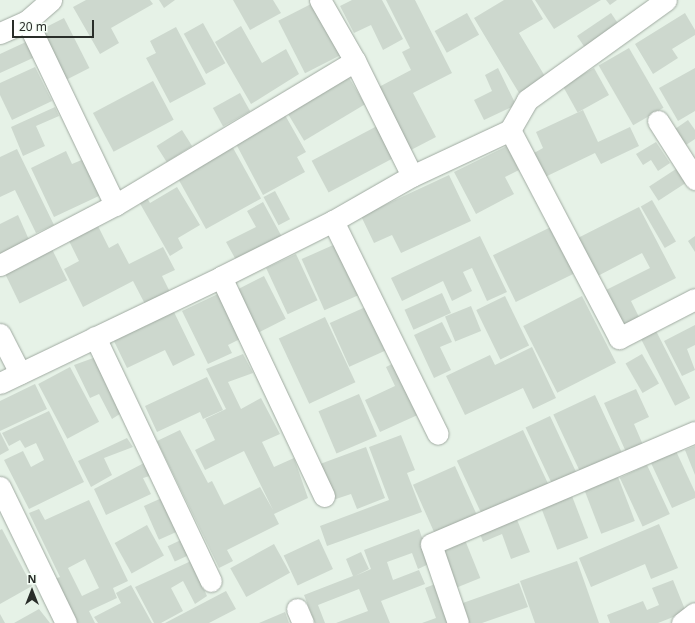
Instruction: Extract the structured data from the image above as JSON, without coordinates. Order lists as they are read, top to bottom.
{
  "scale_bar": "20 m",
  "north": "top"
}
